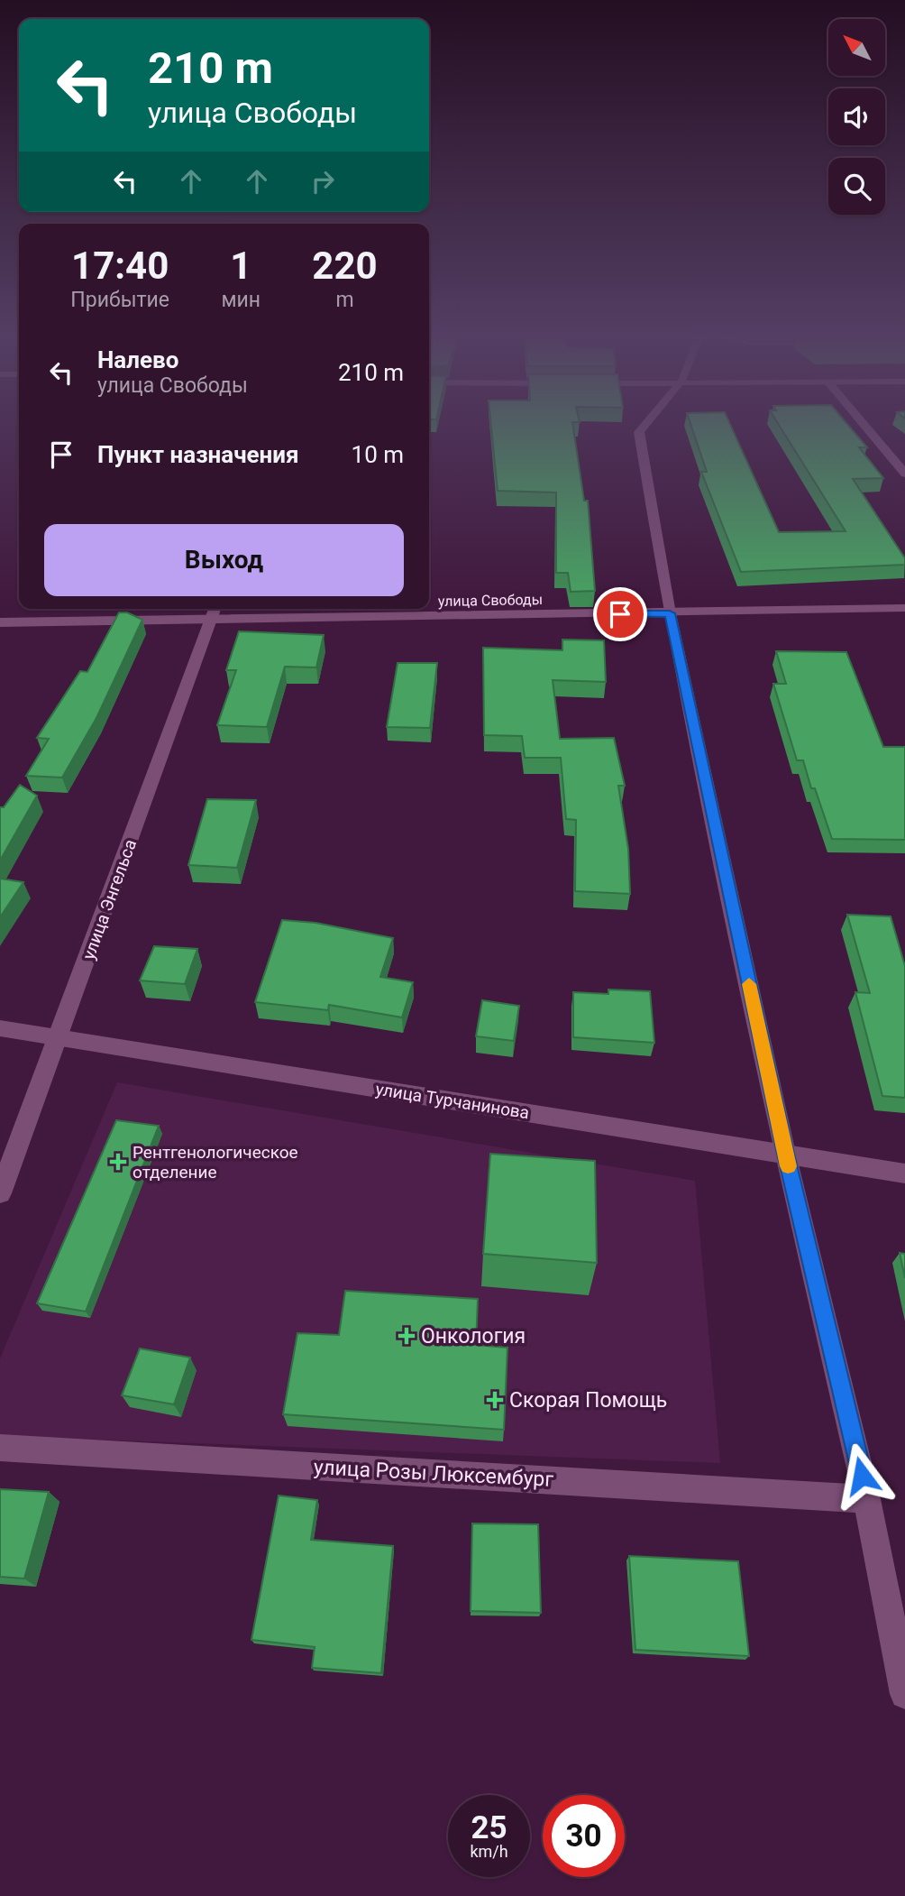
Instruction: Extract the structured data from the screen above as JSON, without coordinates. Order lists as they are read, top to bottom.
{
  "streets": {
    "street": [
      "улица Свободы",
      "улица Энгельса",
      "улица Турчанинова",
      "улица Розы Люксембург"
    ]
  },
  "crossings": [
    ["улица Свободы", "улица Энгельса"],
    ["улица Энгельса", "улица Турчанинова"]
  ],
  "places": {
    "health": ["Рентгенологическое отделение", "Онкология", "Скорая Помощь"]
  },
  "north": "top left",
  "page": {
    "turn": ["210 m", "улица Свободы"],
    "eta": [
      "17:40",
      "Прибытие",
      "1",
      "мин",
      "220",
      "m"
    ],
    "list": [
      {
        "name": "Налево",
        "note": "улица Свободы",
        "value": "210 m"
      },
      {
        "name": "Пункт назначения",
        "value": "10 m"
      }
    ],
    "buttons": "Выход",
    "speed": "25 km/h",
    "limit": "30"
  }
}
